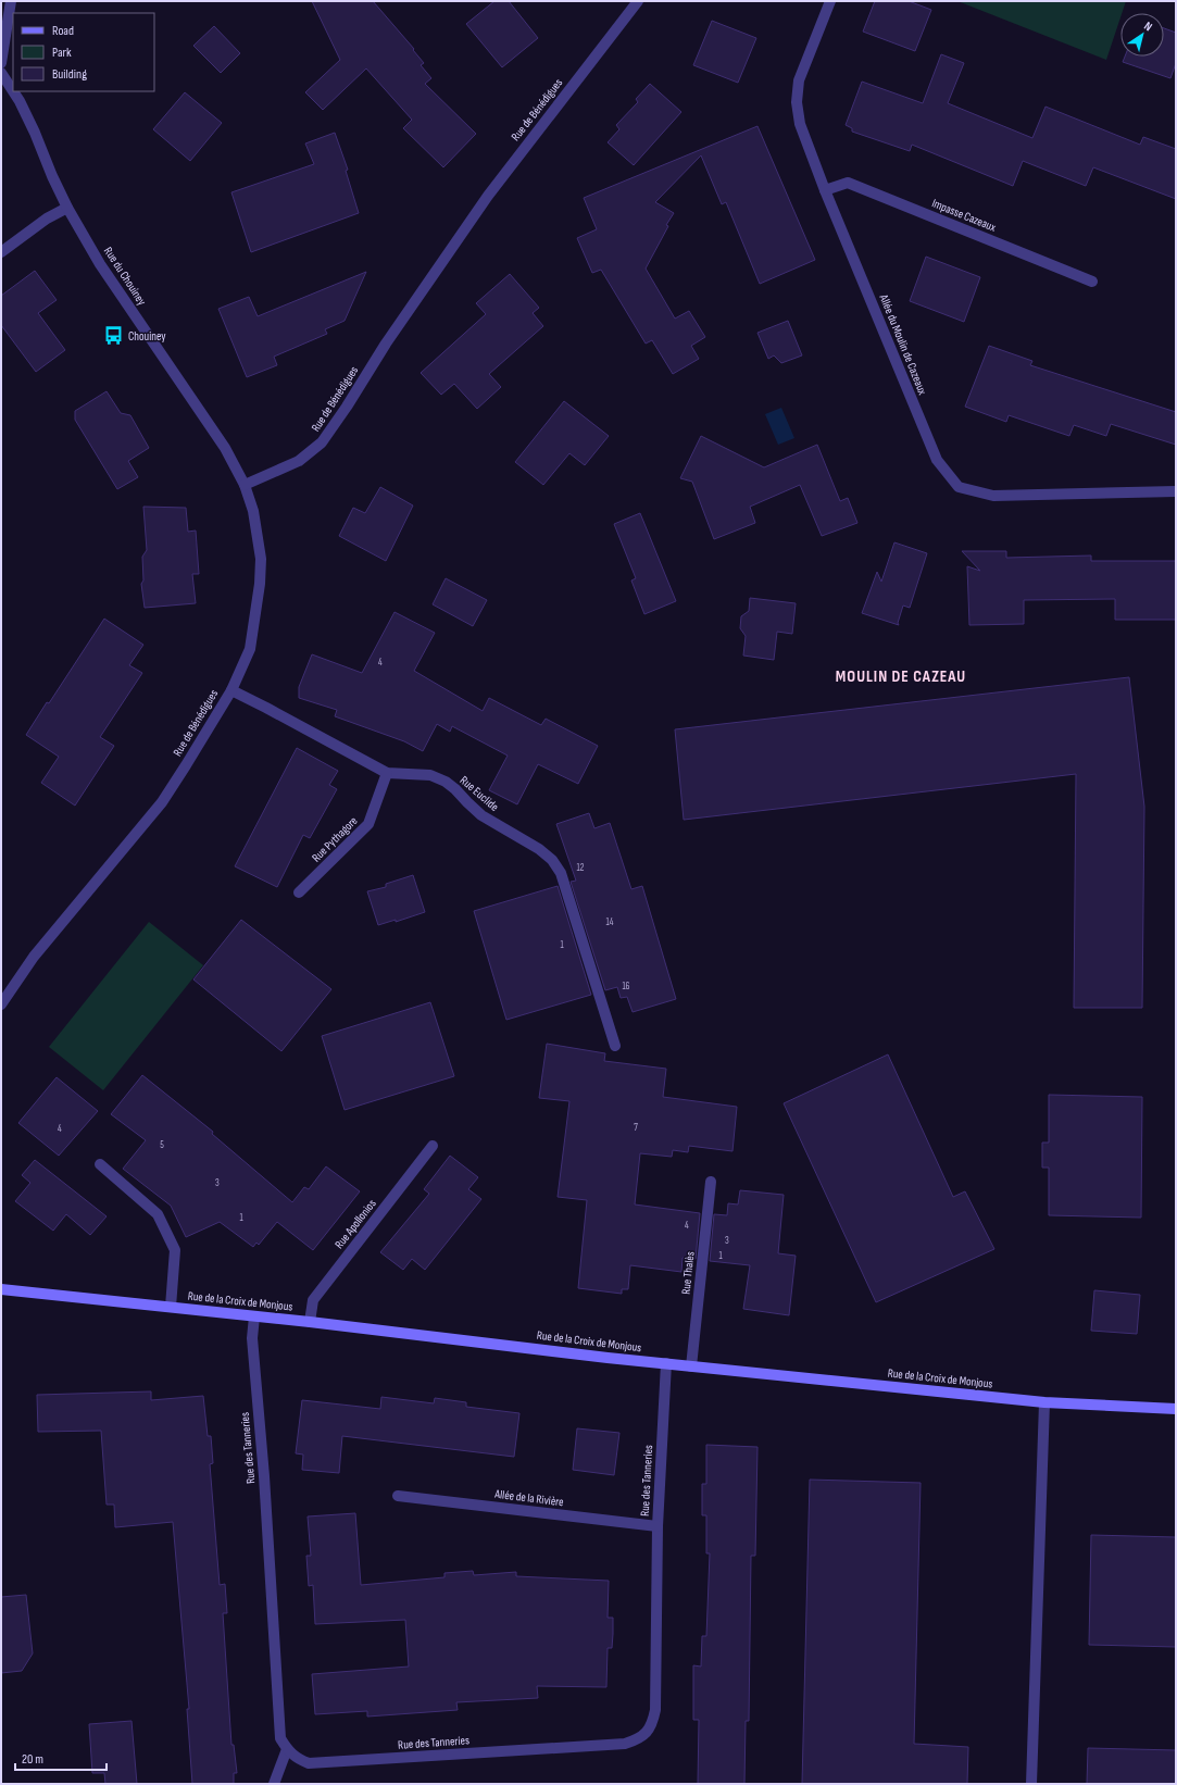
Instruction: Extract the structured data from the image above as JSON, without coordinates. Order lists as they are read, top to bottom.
{
  "streets": {
    "main road": ["Rue de la Croix de Monjous"],
    "street": [
      "Rue de Bénédigues",
      "Impasse Cazeaux",
      "Rue du Chouiney",
      "Allée du Moulin de Cazeaux",
      "Rue Euclide",
      "Rue Pythagore",
      "Rue Apollonios",
      "Rue Thalès",
      "Rue des Tanneries",
      "Allée de la Rivière"
    ]
  },
  "crossings": [
    ["Rue de Bénédigues", "Rue du Chouiney"],
    ["Rue de Bénédigues", "Rue Euclide"],
    ["Impasse Cazeaux", "Allée du Moulin de Cazeaux"],
    ["Rue Euclide", "Rue Pythagore"],
    ["Rue Apollonios", "Rue de la Croix de Monjous"],
    ["Rue Thalès", "Rue de la Croix de Monjous"],
    ["Rue de la Croix de Monjous", "Rue des Tanneries"],
    ["Rue des Tanneries", "Allée de la Rivière"]
  ],
  "districts": ["MOULIN DE CAZEAU"],
  "places": {
    "bus stop": ["Chouiney"]
  },
  "house_numbers": [
    "4",
    "12",
    "14",
    "1",
    "16",
    "7",
    "4",
    "5",
    "3",
    "1",
    "4",
    "3",
    "1"
  ],
  "legend": ["Road", "Park", "Building"],
  "scale_bar": "20 m",
  "north": "top right"
}
